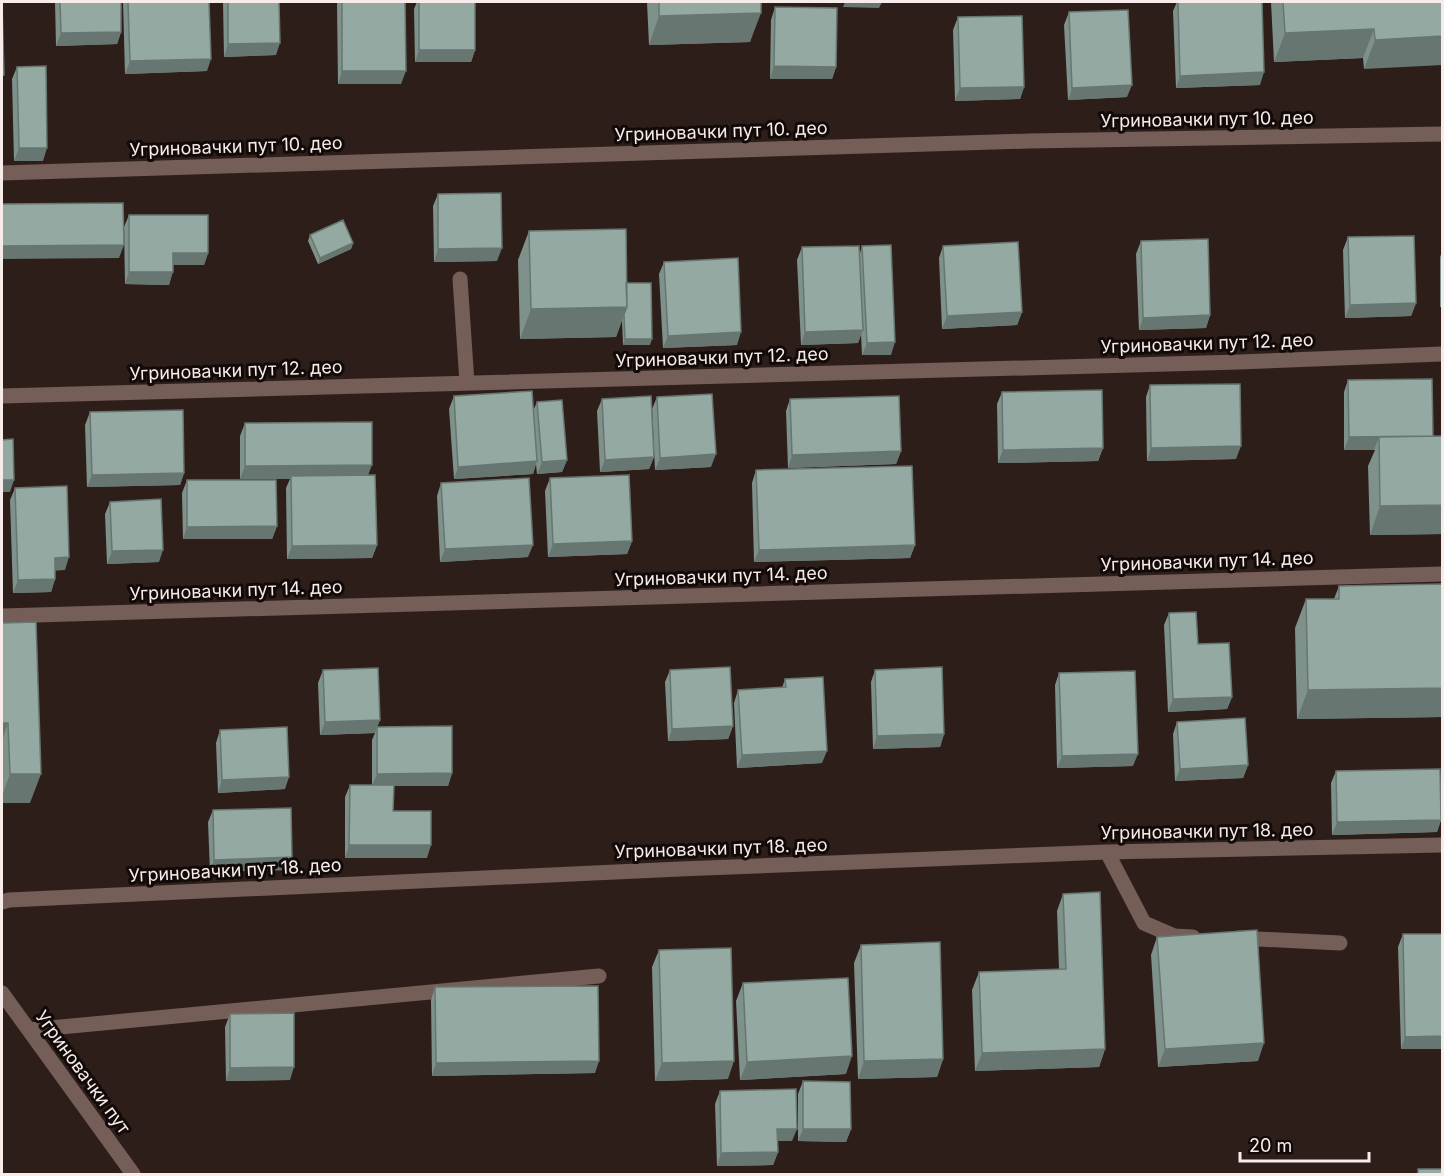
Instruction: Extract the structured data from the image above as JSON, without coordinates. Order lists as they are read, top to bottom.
{
  "streets": {
    "street": [
      "Угриновачки пут 10. део",
      "Угриновачки пут 12. део",
      "Угриновачки пут 14. део",
      "Угриновачки пут 18. део",
      "Угриновачки пут"
    ]
  },
  "scale_bar": "20 m"
}
